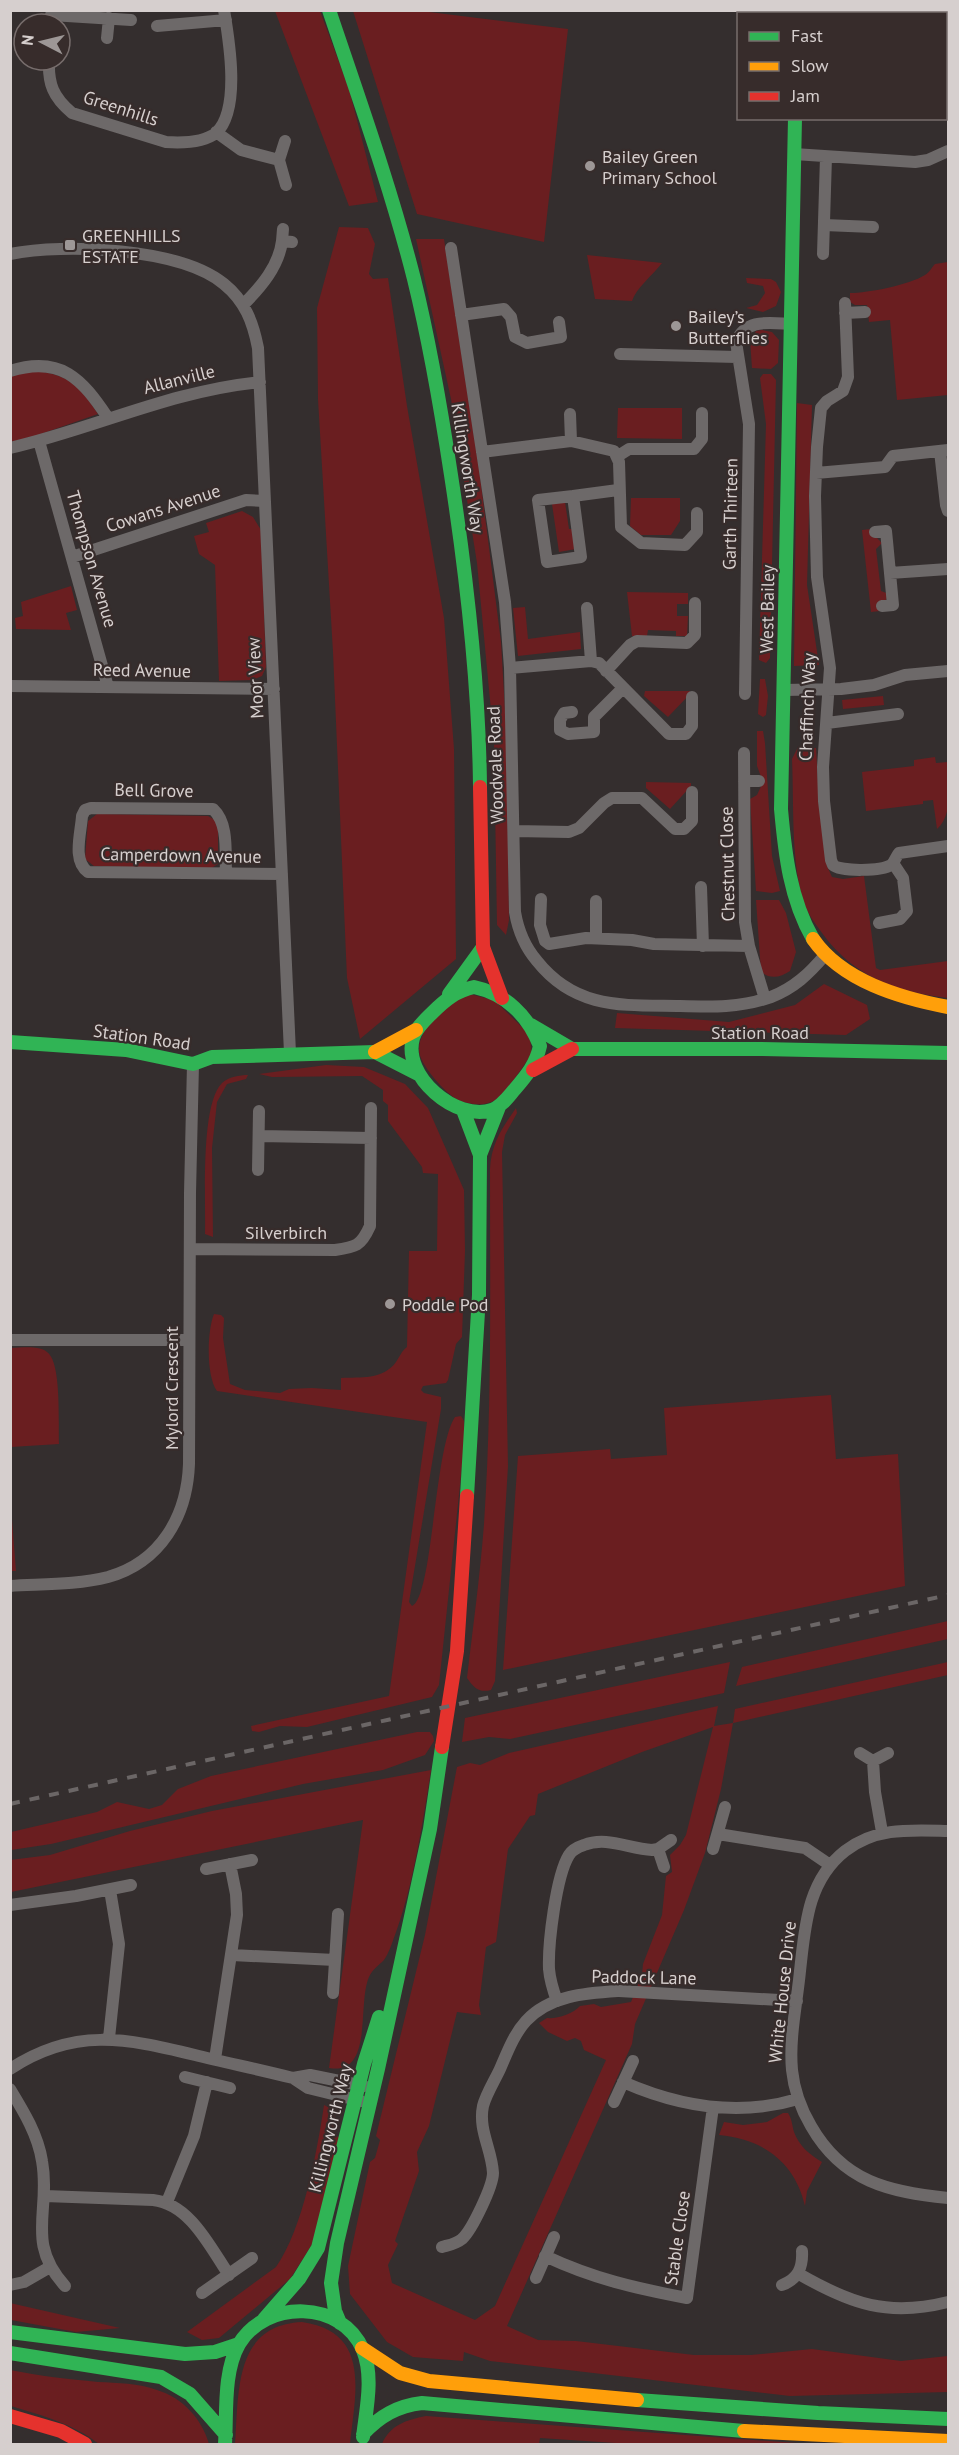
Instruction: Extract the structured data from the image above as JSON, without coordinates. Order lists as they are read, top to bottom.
{
  "streets": {
    "main road": ["Killingworth Way", "West Bailey", "Station Road"],
    "street": [
      "Greenhills",
      "Allanville",
      "Cowans Avenue",
      "Garth Thirteen",
      "Thompson Avenue",
      "Reed Avenue",
      "Moor View",
      "Chaffinch Way",
      "Woodvale Road",
      "Bell Grove",
      "Camperdown Avenue",
      "Chestnut Close",
      "Silverbirch",
      "Mylord Crescent",
      "Paddock Lane",
      "White House Drive",
      "Stable Close"
    ]
  },
  "crossings": [
    ["Allanville", "Thompson Avenue"],
    ["Allanville", "Moor View"],
    ["Killingworth Way", "Station Road"],
    ["Cowans Avenue", "Thompson Avenue"],
    ["Cowans Avenue", "Moor View"],
    ["Garth Thirteen", "West Bailey"],
    ["Thompson Avenue", "Reed Avenue"],
    ["West Bailey", "Woodvale Road"],
    ["Reed Avenue", "Moor View"],
    ["Moor View", "Camperdown Avenue"],
    ["Moor View", "Station Road"],
    ["Woodvale Road", "Chestnut Close"],
    ["Bell Grove", "Camperdown Avenue"],
    ["Station Road", "Mylord Crescent"],
    ["Silverbirch", "Mylord Crescent"],
    ["Paddock Lane", "White House Drive"]
  ],
  "places": {
    "other": ["Bailey Green Primary School", "Bailey’s Butterflies", "Poddle Pod"],
    "transit": ["GREENHILLS ESTATE"]
  },
  "legend": ["Fast", "Slow", "Jam"],
  "north": "left"
}
